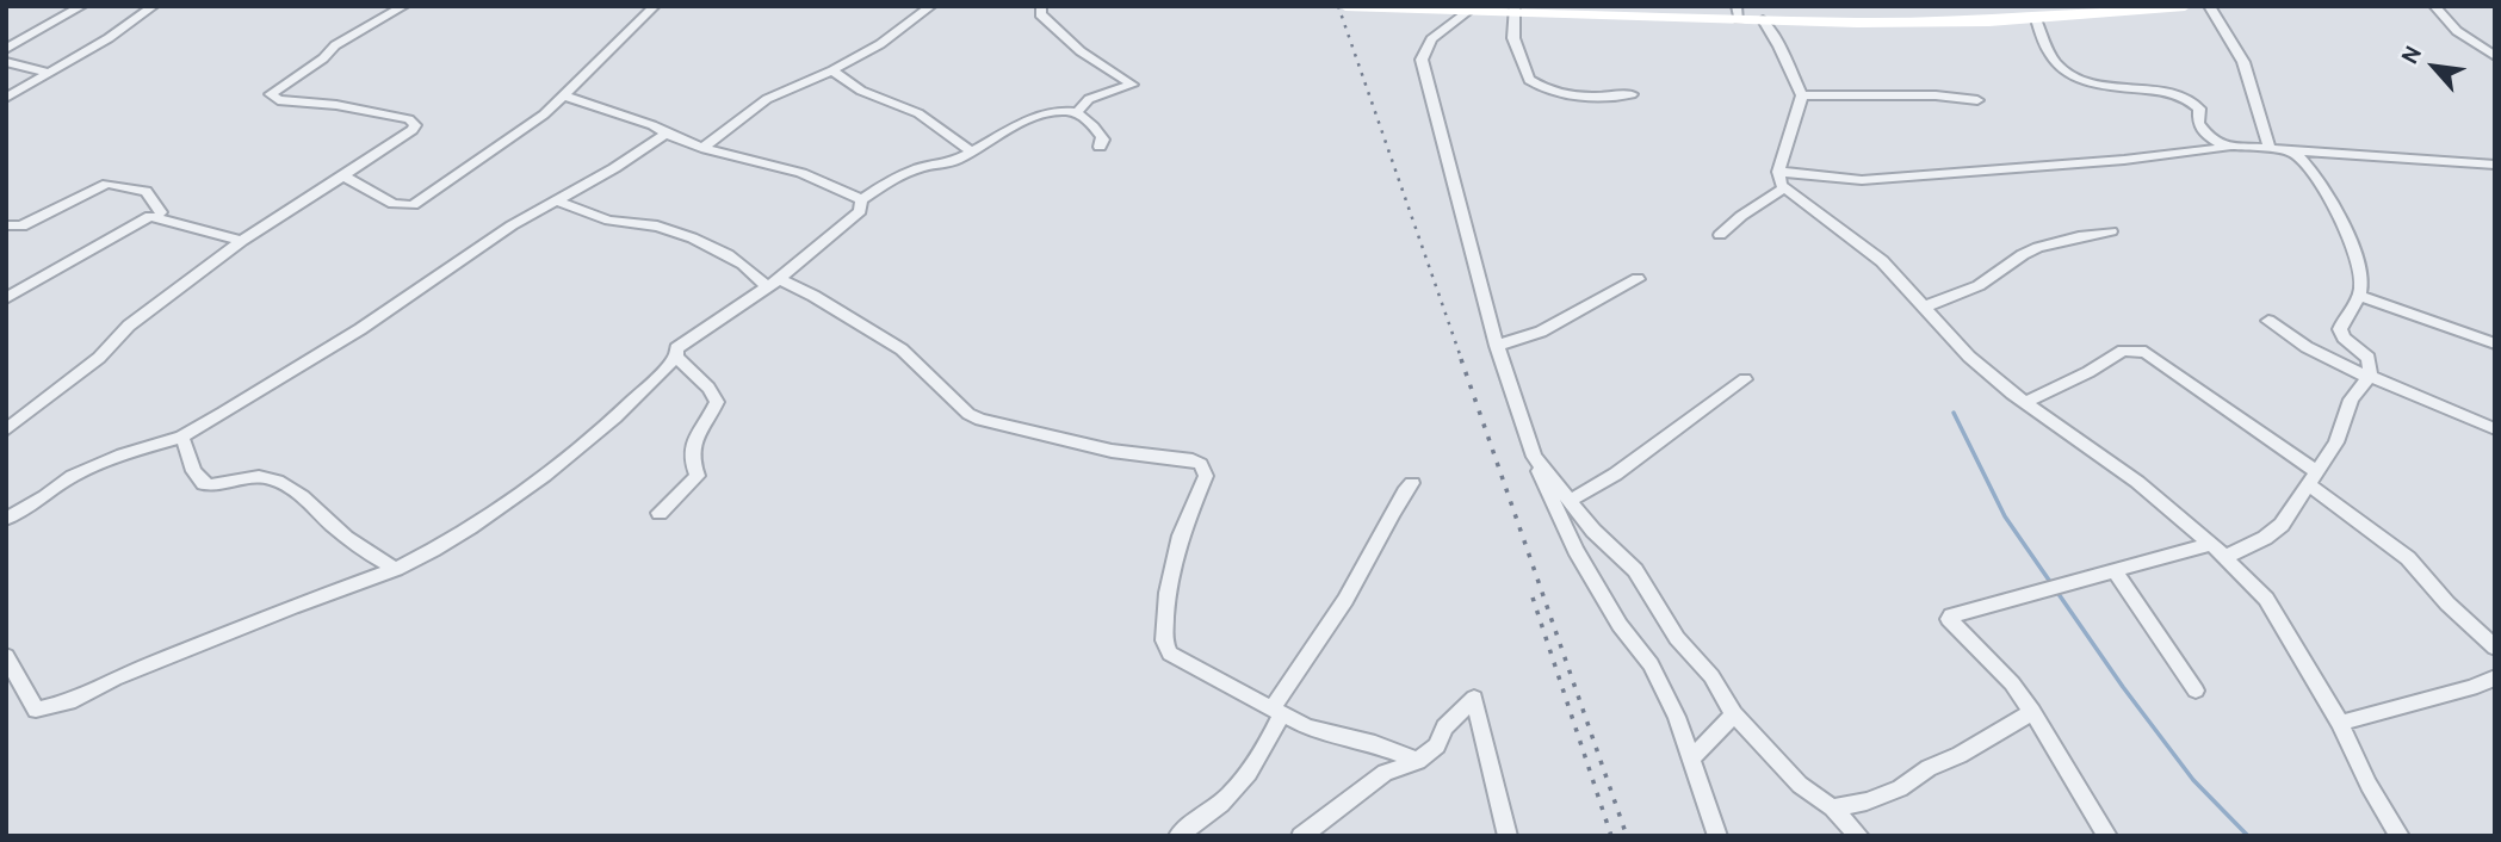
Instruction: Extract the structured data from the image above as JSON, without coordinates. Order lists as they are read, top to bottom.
{
  "north": "top left"
}
